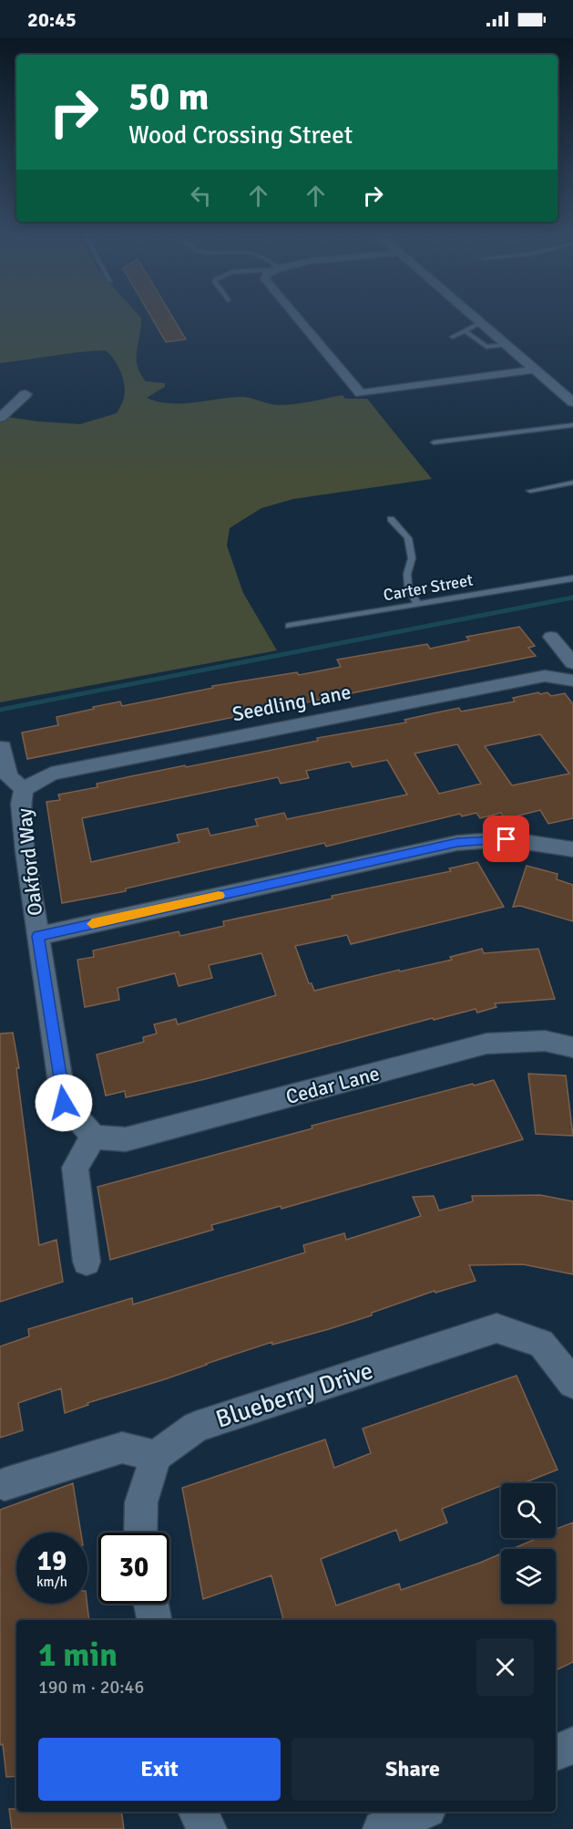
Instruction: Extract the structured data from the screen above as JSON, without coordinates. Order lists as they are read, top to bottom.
{
  "streets": {
    "street": [
      "Seedling Lane",
      "Oakford Way",
      "Cedar Lane",
      "Blueberry Drive"
    ],
    "lane": ["Carter Street"]
  },
  "crossings": [
    ["Seedling Lane", "Oakford Way"],
    ["Oakford Way", "Cedar Lane"]
  ],
  "page": {
    "status": "20:45",
    "turn": ["50 m", "Wood Crossing Street"],
    "speed": "19 km/h",
    "limit": "30",
    "heading": ["1 min", "190 m · 20:46"],
    "buttons": ["Exit", "Share"]
  }
}
